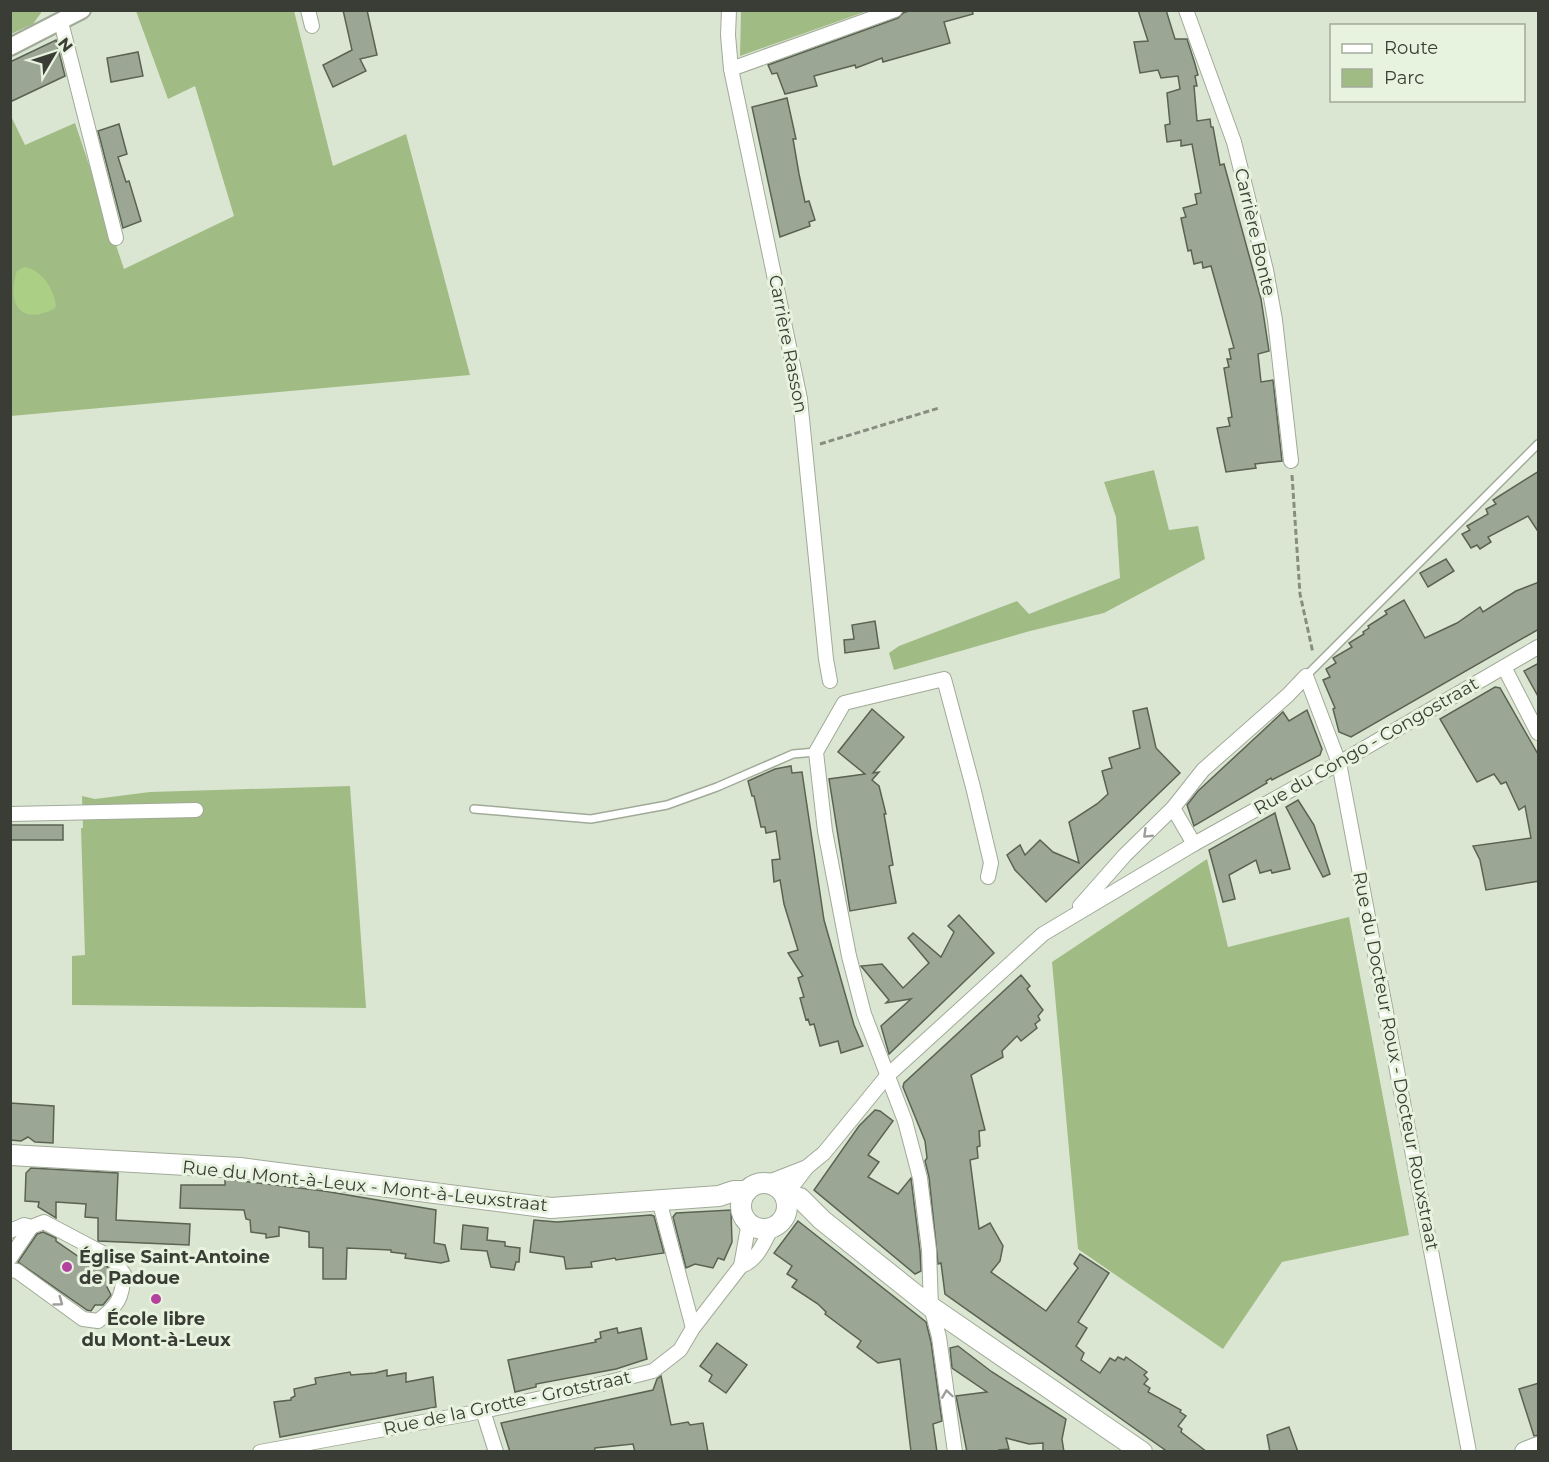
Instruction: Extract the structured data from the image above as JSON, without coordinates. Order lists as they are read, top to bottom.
{
  "streets": {
    "main road": ["Rue du Mont-à-Leux - Mont-à-Leuxstraat"],
    "street": [
      "Carrière Bonte",
      "Carrière Rasson",
      "Rue du Congo - Congostraat",
      "Rue du Docteur Roux - Docteur Rouxstraat",
      "Rue de la Grotte - Grotstraat"
    ]
  },
  "crossings": [
    ["Rue du Congo - Congostraat", "Rue du Docteur Roux - Docteur Rouxstraat"],
    ["Rue du Mont-à-Leux - Mont-à-Leuxstraat", "Rue de la Grotte - Grotstraat"]
  ],
  "places": ["Église Saint-Antoine de Padoue", "École libre du Mont-à-Leux"],
  "legend": ["Route", "Parc"],
  "north": "top right"
}
